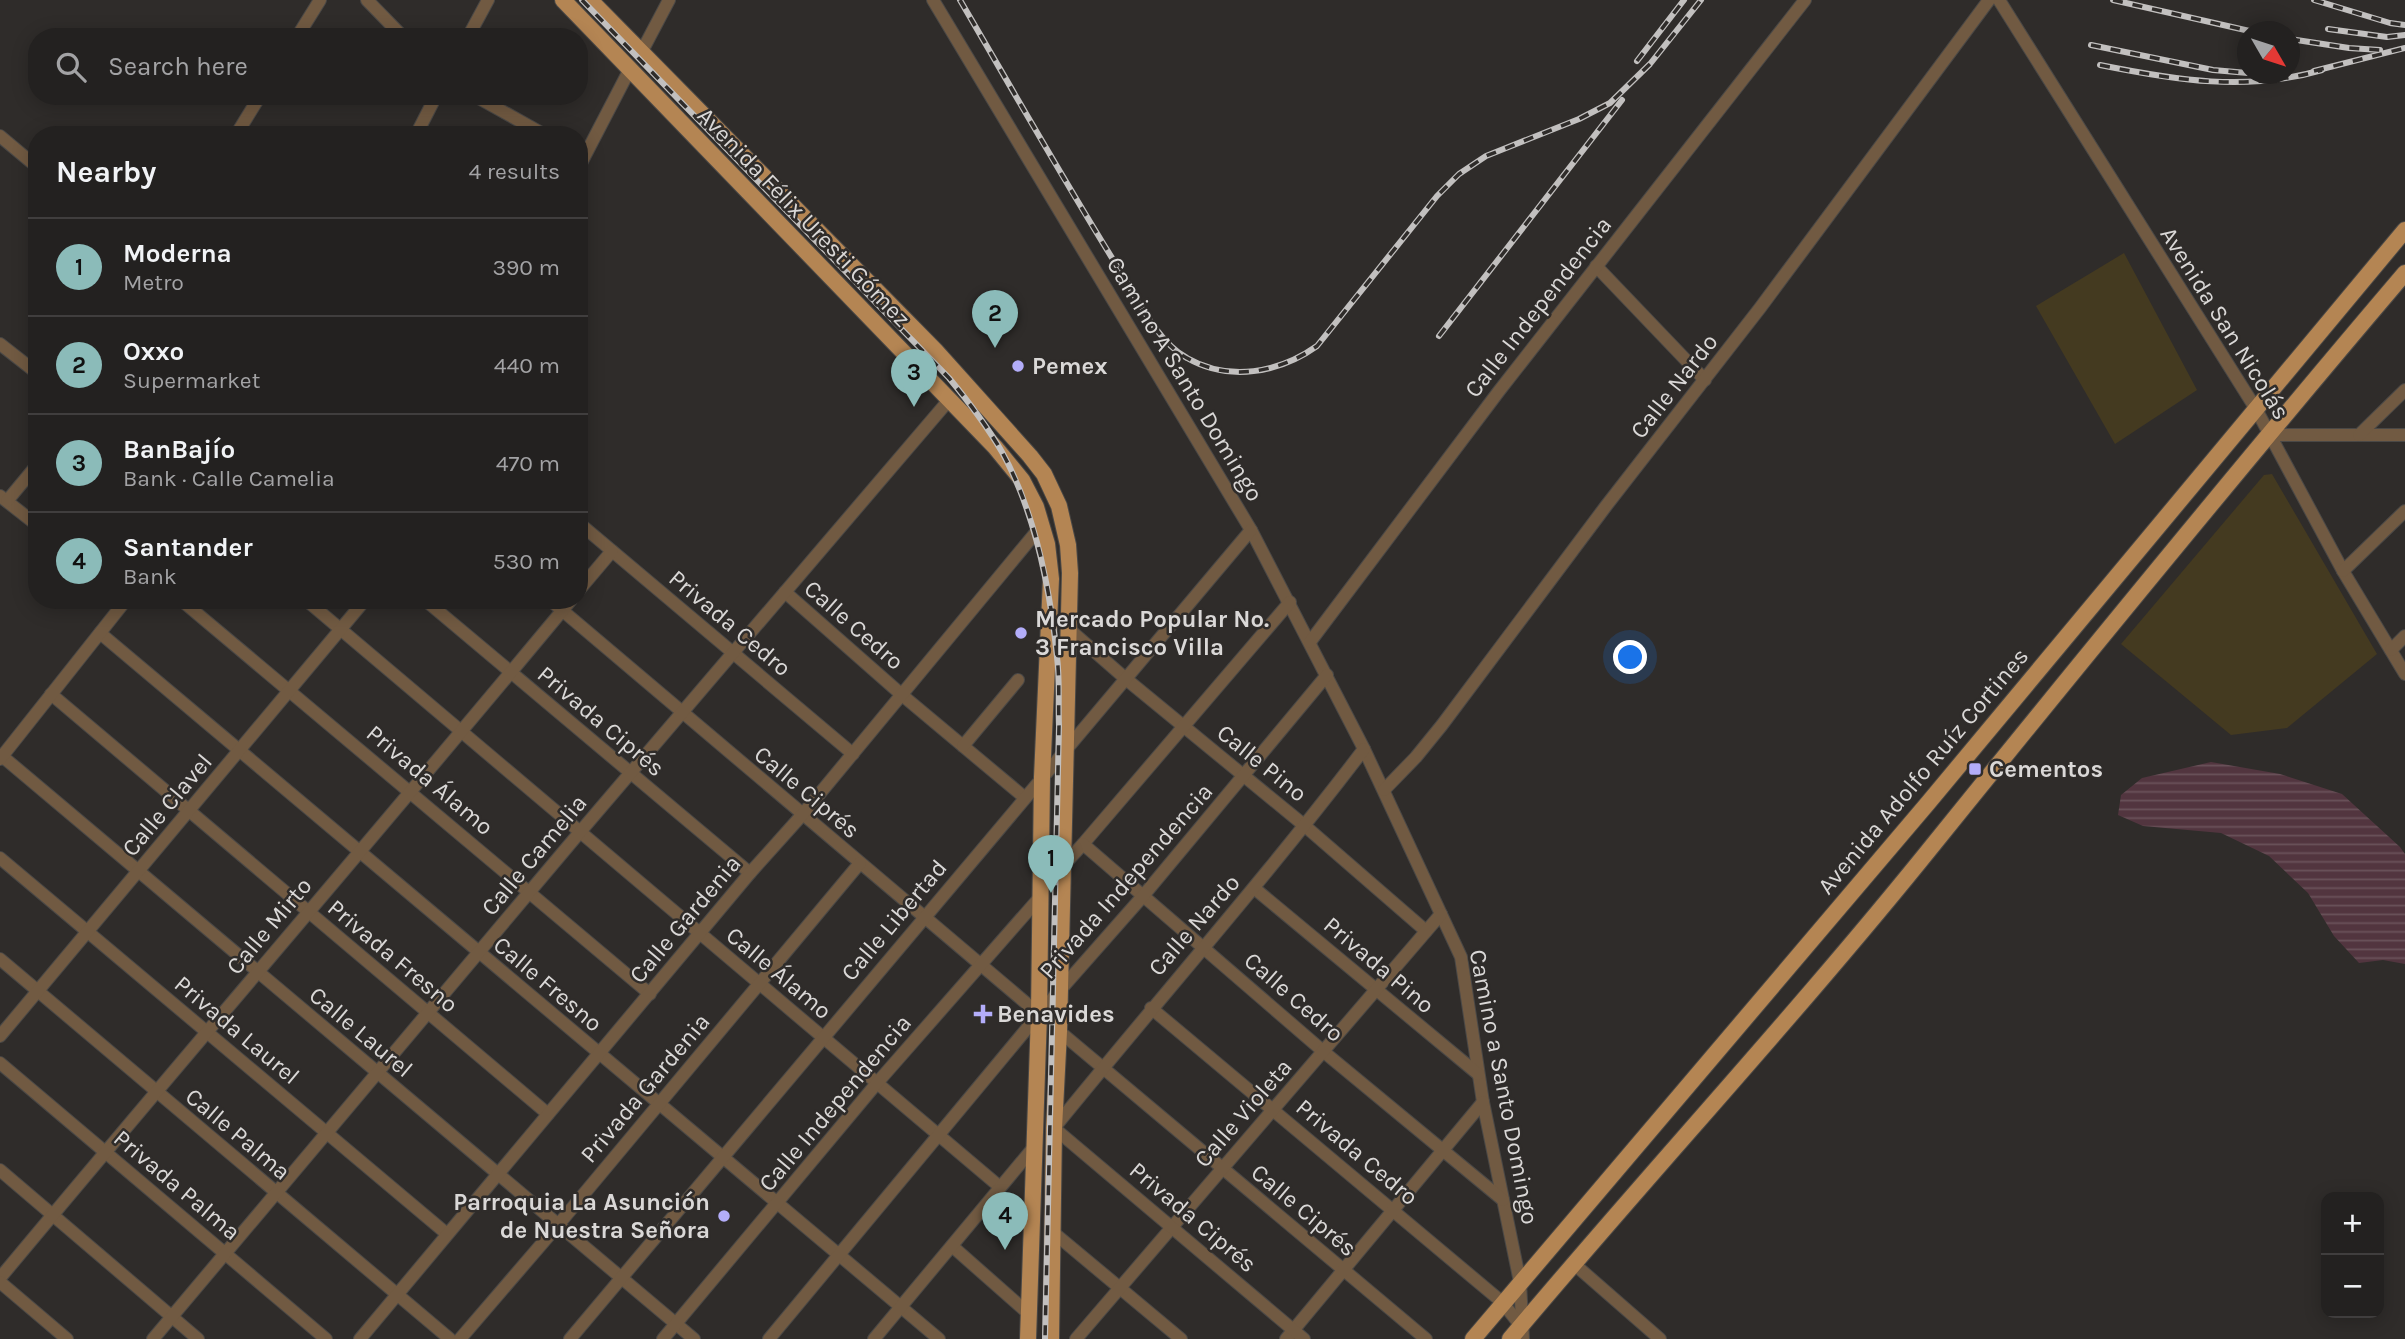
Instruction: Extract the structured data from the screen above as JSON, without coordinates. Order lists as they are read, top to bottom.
{
  "streets": {
    "main road": ["Avenida Félix Uresti Gómez", "Avenida Adolfo Ruíz Cortines"],
    "street": [
      "Calle Independencia",
      "Avenida San Nicolás",
      "Camino A Santo Domingo",
      "Calle Nardo",
      "Privada Cedro",
      "Calle Cedro",
      "Privada Ciprés",
      "Calle Pino",
      "Privada Álamo",
      "Calle Ciprés",
      "Calle Clavel",
      "Calle Camelia",
      "Privada Independencia",
      "Calle Gardenia",
      "Calle Libertad",
      "Calle Mirto",
      "Privada Fresno",
      "Privada Pino",
      "Calle Álamo",
      "Calle Fresno",
      "Privada Laurel",
      "Calle Laurel",
      "Camino a Santo Domingo",
      "Privada Gardenia",
      "Calle Violeta",
      "Calle Palma",
      "Privada Palma"
    ]
  },
  "crossings": [
    ["Avenida Félix Uresti Gómez", "Calle Independencia"],
    ["Avenida Félix Uresti Gómez", "Calle Nardo"],
    ["Avenida Félix Uresti Gómez", "Privada Ciprés"],
    ["Avenida Félix Uresti Gómez", "Calle Pino"],
    ["Avenida Félix Uresti Gómez", "Calle Ciprés"],
    ["Avenida Félix Uresti Gómez", "Calle Camelia"],
    ["Avenida Félix Uresti Gómez", "Privada Independencia"],
    ["Avenida Félix Uresti Gómez", "Calle Gardenia"],
    ["Avenida Félix Uresti Gómez", "Calle Libertad"],
    ["Calle Independencia", "Camino A Santo Domingo"],
    ["Calle Independencia", "Calle Ciprés"],
    ["Calle Independencia", "Calle Álamo"],
    ["Calle Independencia", "Calle Fresno"],
    ["Calle Independencia", "Calle Laurel"],
    ["Avenida San Nicolás", "Avenida Adolfo Ruíz Cortines"],
    ["Camino A Santo Domingo", "Calle Nardo"],
    ["Camino A Santo Domingo", "Privada Independencia"],
    ["Camino A Santo Domingo", "Calle Libertad"],
    ["Camino A Santo Domingo", "Camino a Santo Domingo"],
    ["Calle Nardo", "Privada Cedro"],
    ["Calle Nardo", "Calle Cedro"],
    ["Calle Nardo", "Privada Ciprés"],
    ["Calle Nardo", "Calle Pino"],
    ["Calle Nardo", "Calle Ciprés"],
    ["Calle Nardo", "Privada Pino"],
    ["Calle Nardo", "Camino a Santo Domingo"],
    ["Privada Cedro", "Avenida Adolfo Ruíz Cortines"],
    ["Privada Cedro", "Calle Camelia"],
    ["Privada Cedro", "Calle Gardenia"],
    ["Privada Cedro", "Camino a Santo Domingo"],
    ["Privada Cedro", "Calle Violeta"],
    ["Calle Cedro", "Calle Camelia"],
    ["Calle Cedro", "Privada Independencia"],
    ["Calle Cedro", "Calle Gardenia"],
    ["Calle Cedro", "Calle Libertad"],
    ["Calle Cedro", "Camino a Santo Domingo"],
    ["Calle Cedro", "Calle Violeta"],
    ["Privada Ciprés", "Calle Camelia"],
    ["Privada Ciprés", "Calle Gardenia"],
    ["Privada Ciprés", "Calle Mirto"],
    ["Privada Ciprés", "Calle Violeta"],
    ["Calle Pino", "Privada Independencia"],
    ["Calle Pino", "Calle Libertad"],
    ["Calle Pino", "Calle Violeta"],
    ["Avenida Adolfo Ruíz Cortines", "Camino a Santo Domingo"],
    ["Privada Álamo", "Calle Clavel"],
    ["Privada Álamo", "Calle Camelia"],
    ["Privada Álamo", "Calle Gardenia"],
    ["Privada Álamo", "Calle Mirto"],
    ["Calle Ciprés", "Calle Camelia"],
    ["Calle Ciprés", "Privada Independencia"],
    ["Calle Ciprés", "Calle Gardenia"],
    ["Calle Ciprés", "Calle Libertad"],
    ["Calle Ciprés", "Privada Gardenia"],
    ["Calle Ciprés", "Calle Violeta"],
    ["Calle Clavel", "Privada Fresno"],
    ["Calle Clavel", "Calle Álamo"],
    ["Calle Clavel", "Calle Fresno"],
    ["Calle Clavel", "Privada Laurel"],
    ["Calle Clavel", "Calle Laurel"],
    ["Calle Clavel", "Calle Palma"],
    ["Calle Camelia", "Privada Fresno"],
    ["Calle Camelia", "Calle Álamo"],
    ["Calle Camelia", "Calle Fresno"],
    ["Calle Camelia", "Privada Laurel"],
    ["Calle Camelia", "Calle Laurel"],
    ["Calle Camelia", "Calle Palma"],
    ["Calle Camelia", "Privada Palma"],
    ["Privada Independencia", "Calle Álamo"],
    ["Privada Independencia", "Calle Fresno"],
    ["Calle Gardenia", "Privada Fresno"],
    ["Calle Gardenia", "Calle Álamo"],
    ["Calle Gardenia", "Calle Fresno"],
    ["Calle Gardenia", "Privada Laurel"],
    ["Calle Gardenia", "Calle Laurel"],
    ["Calle Gardenia", "Calle Palma"],
    ["Calle Libertad", "Calle Álamo"],
    ["Calle Libertad", "Calle Fresno"],
    ["Calle Libertad", "Calle Laurel"],
    ["Calle Mirto", "Privada Fresno"],
    ["Calle Mirto", "Calle Álamo"],
    ["Calle Mirto", "Calle Fresno"],
    ["Calle Mirto", "Privada Laurel"],
    ["Calle Mirto", "Calle Laurel"],
    ["Calle Mirto", "Calle Palma"],
    ["Calle Mirto", "Privada Palma"],
    ["Privada Pino", "Camino a Santo Domingo"],
    ["Privada Pino", "Calle Violeta"],
    ["Calle Álamo", "Privada Gardenia"],
    ["Calle Fresno", "Privada Gardenia"],
    ["Calle Laurel", "Privada Gardenia"],
    ["Camino a Santo Domingo", "Calle Violeta"]
  ],
  "places": {
    "other": ["Pemex", "Mercado Popular No. 3 Francisco Villa", "Parroquia La Asunción de Nuestra Señora"],
    "transit": ["Cementos"],
    "health": ["Benavides"]
  },
  "north": "bottom right",
  "page": {
    "search": "Search here",
    "heading": ["Nearby", "4 results"],
    "list": [
      {
        "mark": "1",
        "name": "Moderna",
        "note": "Metro",
        "value": "390 m"
      },
      {
        "mark": "2",
        "name": "Oxxo",
        "note": "Supermarket",
        "value": "440 m"
      },
      {
        "mark": "3",
        "name": "BanBajío",
        "note": "Bank · Calle Camelia",
        "value": "470 m"
      },
      {
        "mark": "4",
        "name": "Santander",
        "note": "Bank",
        "value": "530 m"
      }
    ],
    "pins": [
      "2",
      "3",
      "1",
      "4"
    ],
    "map_buttons": ["+", "−"]
  }
}
